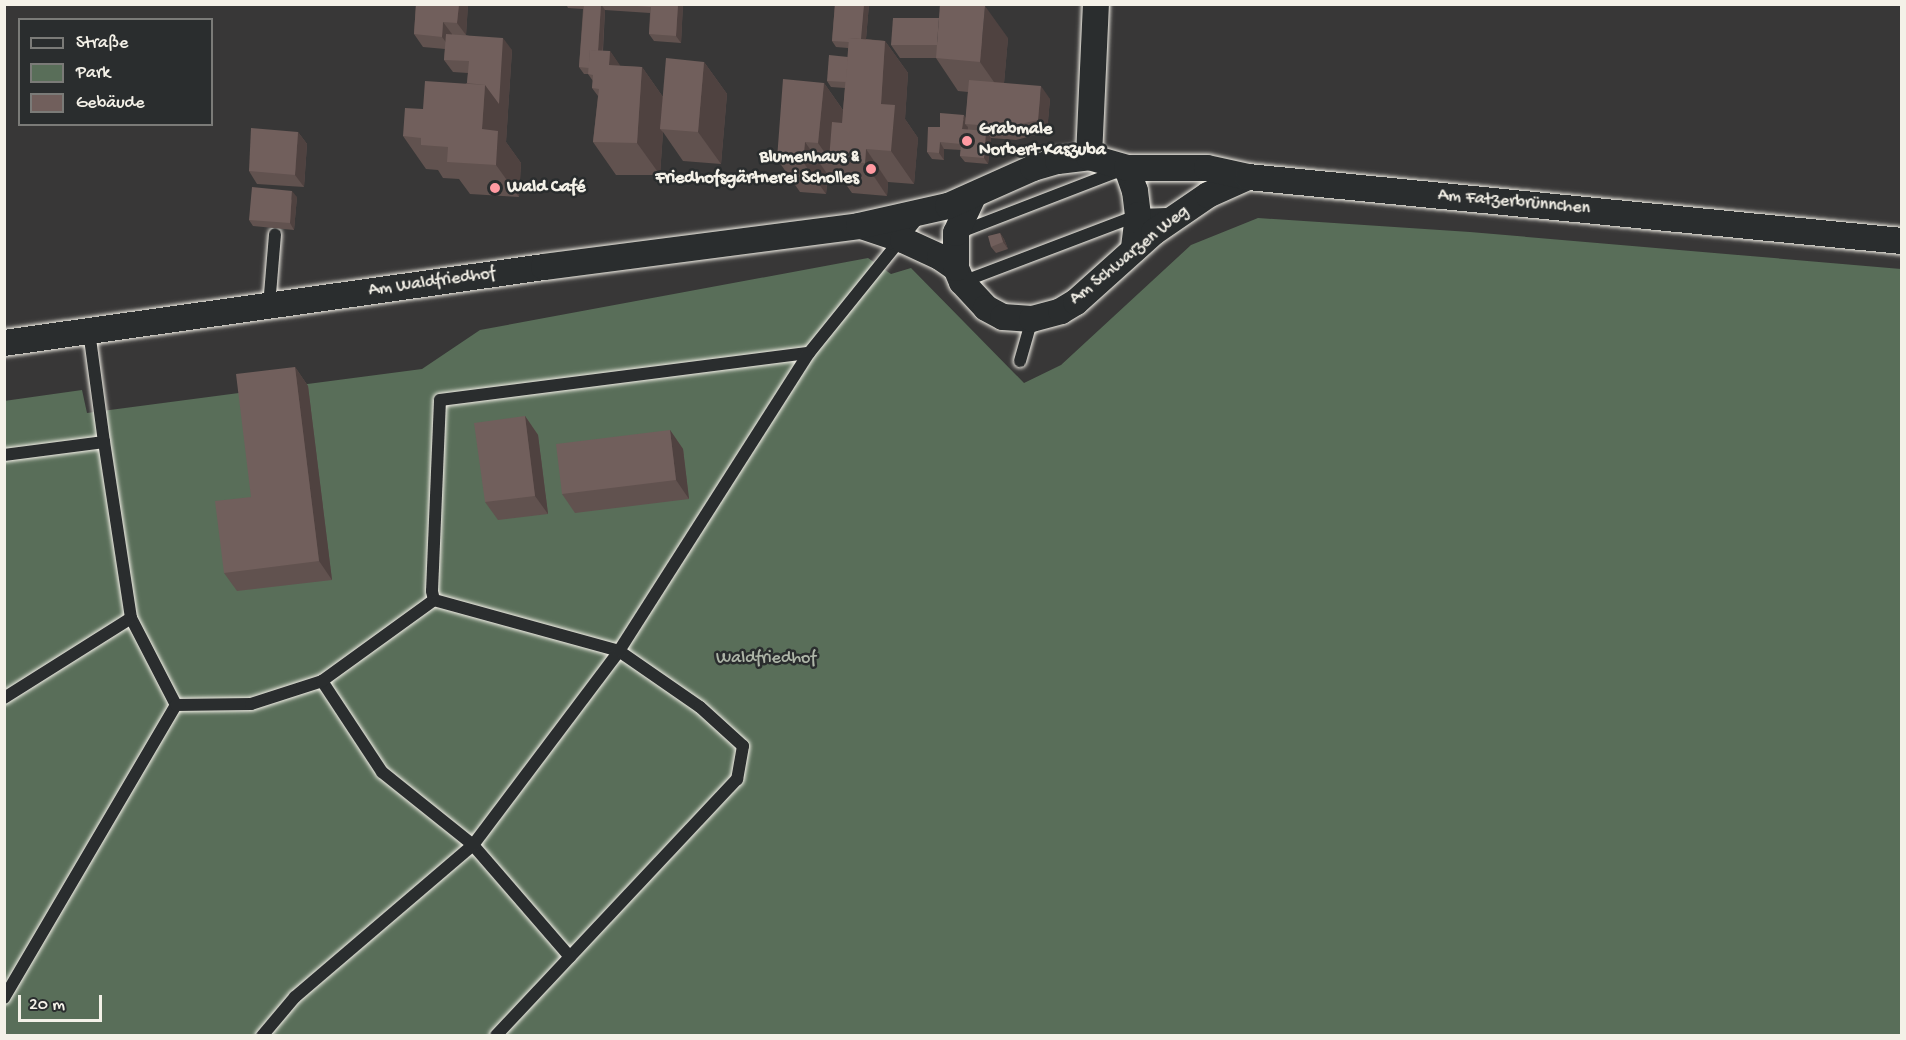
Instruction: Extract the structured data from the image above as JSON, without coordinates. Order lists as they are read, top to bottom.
{
  "streets": {
    "street": ["Am Fatzerbrünnchen", "Am Schwarzen Weg", "Am Waldfriedhof"]
  },
  "crossings": [
    ["Am Fatzerbrünnchen", "Am Schwarzen Weg"],
    ["Am Schwarzen Weg", "Am Waldfriedhof"]
  ],
  "parks": ["Waldfriedhof"],
  "places": ["Grabmale Norbert Kaszuba", "Blumenhaus & Friedhofsgärtnerei Scholles", "Wald Café"],
  "legend": ["Straße", "Park", "Gebäude"],
  "scale_bar": "20 m"
}
